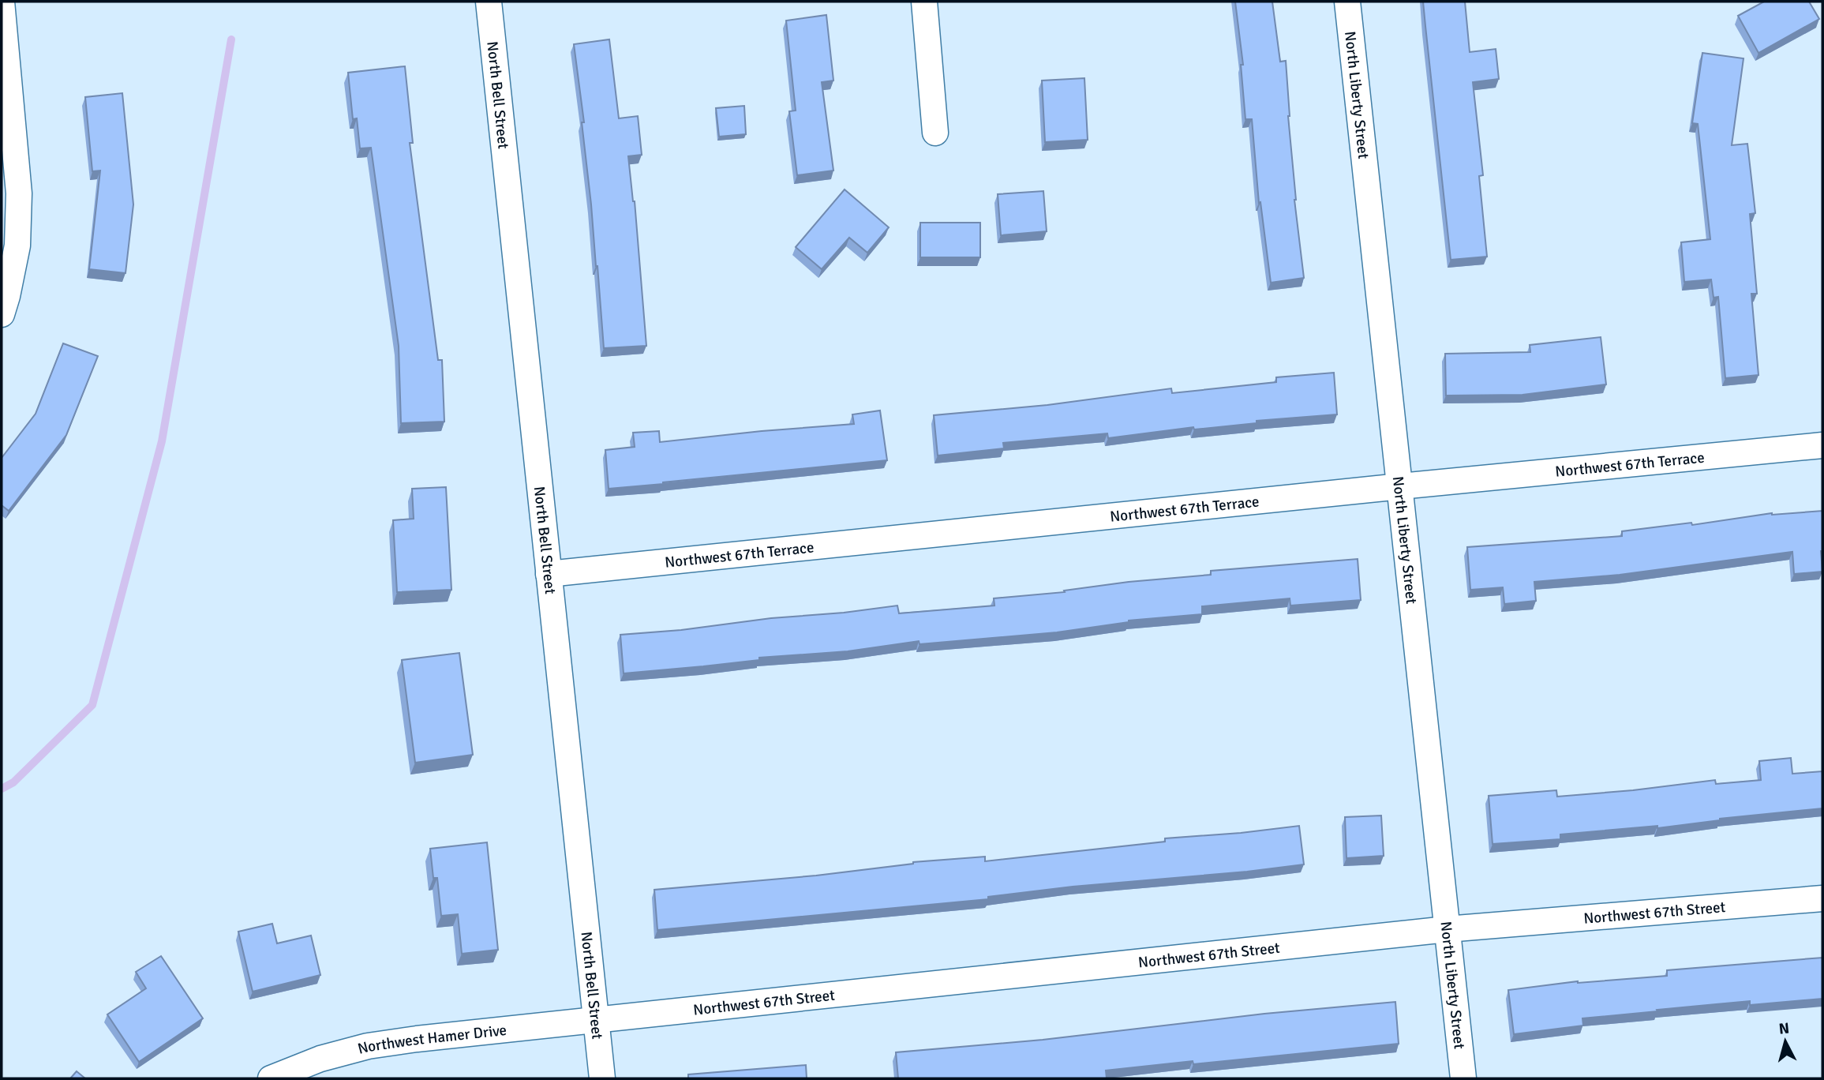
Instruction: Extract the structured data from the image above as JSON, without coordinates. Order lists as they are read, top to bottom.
{
  "streets": {
    "street": [
      "North Bell Street",
      "North Liberty Street",
      "Northwest 67th Terrace",
      "Northwest 67th Street",
      "Northwest Hamer Drive"
    ]
  },
  "crossings": [
    ["North Bell Street", "Northwest 67th Terrace"],
    ["North Bell Street", "Northwest 67th Street"],
    ["North Bell Street", "Northwest Hamer Drive"],
    ["North Liberty Street", "Northwest 67th Terrace"],
    ["North Liberty Street", "Northwest 67th Street"],
    ["Northwest 67th Street", "Northwest Hamer Drive"]
  ],
  "north": "top"
}
